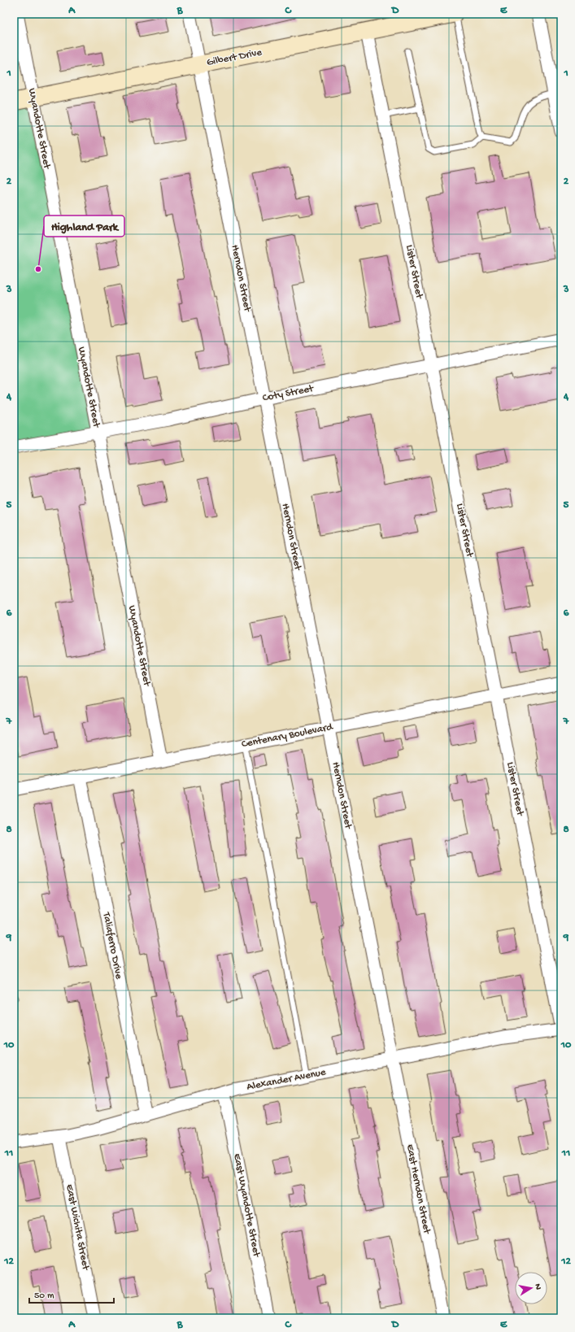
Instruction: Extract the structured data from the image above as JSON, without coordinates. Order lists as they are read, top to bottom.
{
  "streets": {
    "street": [
      "Gilbert Drive",
      "Wyandotte Street",
      "Lister Street",
      "Herndon Street",
      "Coty Street",
      "Centenary Boulevard",
      "Taliaferro Drive",
      "Alexander Avenue",
      "East Herndon Street",
      "East Wyandotte Street",
      "East Wichita Street"
    ]
  },
  "crossings": [
    ["Gilbert Drive", "Wyandotte Street"],
    ["Gilbert Drive", "Lister Street"],
    ["Gilbert Drive", "Herndon Street"],
    ["Wyandotte Street", "Coty Street"],
    ["Wyandotte Street", "Centenary Boulevard"],
    ["Lister Street", "Coty Street"],
    ["Lister Street", "Centenary Boulevard"],
    ["Lister Street", "Alexander Avenue"],
    ["Herndon Street", "Coty Street"],
    ["Herndon Street", "Centenary Boulevard"],
    ["Herndon Street", "Alexander Avenue"],
    ["Herndon Street", "East Herndon Street"],
    ["Centenary Boulevard", "Taliaferro Drive"],
    ["Taliaferro Drive", "Alexander Avenue"],
    ["Alexander Avenue", "East Herndon Street"],
    ["Alexander Avenue", "East Wyandotte Street"],
    ["Alexander Avenue", "East Wichita Street"]
  ],
  "places": ["Highland Park"],
  "scale_bar": "50 m",
  "north": "right",
  "grid": {
    "columns": [
      "A",
      "B",
      "C",
      "D",
      "E"
    ],
    "rows": [
      "1",
      "2",
      "3",
      "4",
      "5",
      "6",
      "7",
      "8",
      "9",
      "10",
      "11",
      "12"
    ]
  }
}
